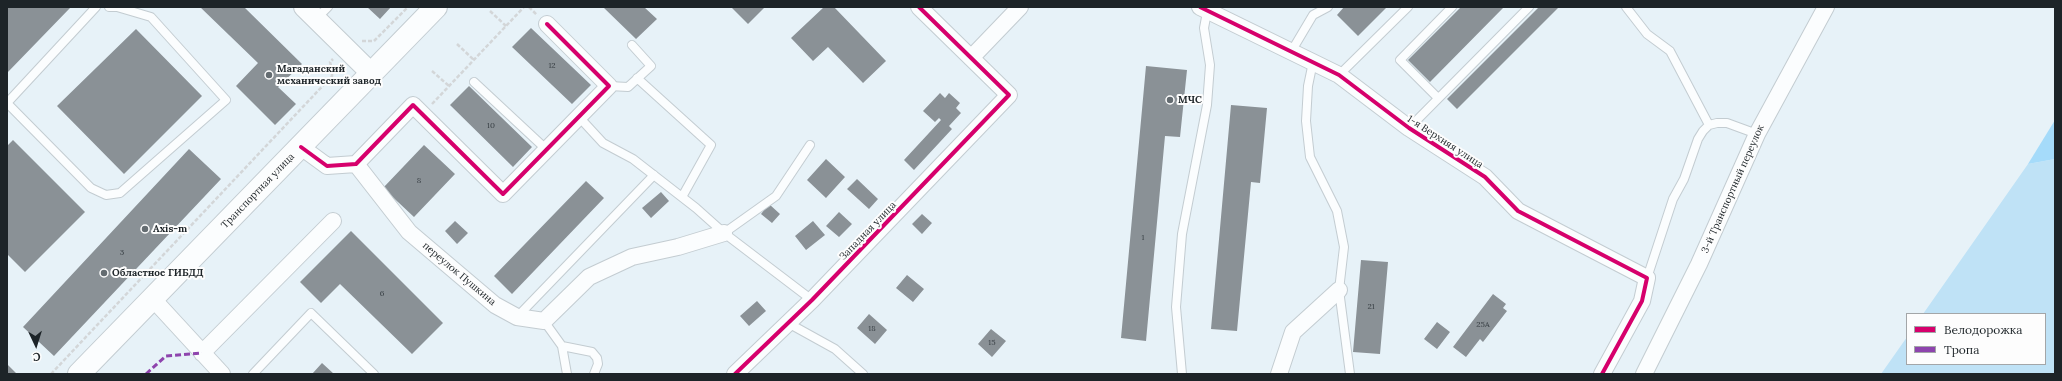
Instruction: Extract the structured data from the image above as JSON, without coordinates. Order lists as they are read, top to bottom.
{
  "streets": {
    "main road": ["Транспортная улица"],
    "street": [
      "1-я Верхняя улица",
      "3-й Транспортный переулок",
      "Западная улица",
      "переулок Пушкина"
    ]
  },
  "places": [
    "Магаданский механический завод",
    "МЧС",
    "Axis-m",
    "Областное ГИБДД"
  ],
  "house_numbers": [
    "12",
    "10",
    "8",
    "1",
    "3",
    "6",
    "21",
    "25А",
    "18",
    "15"
  ],
  "legend": ["Велодорожка", "Тропа"],
  "north": "bottom"
}
